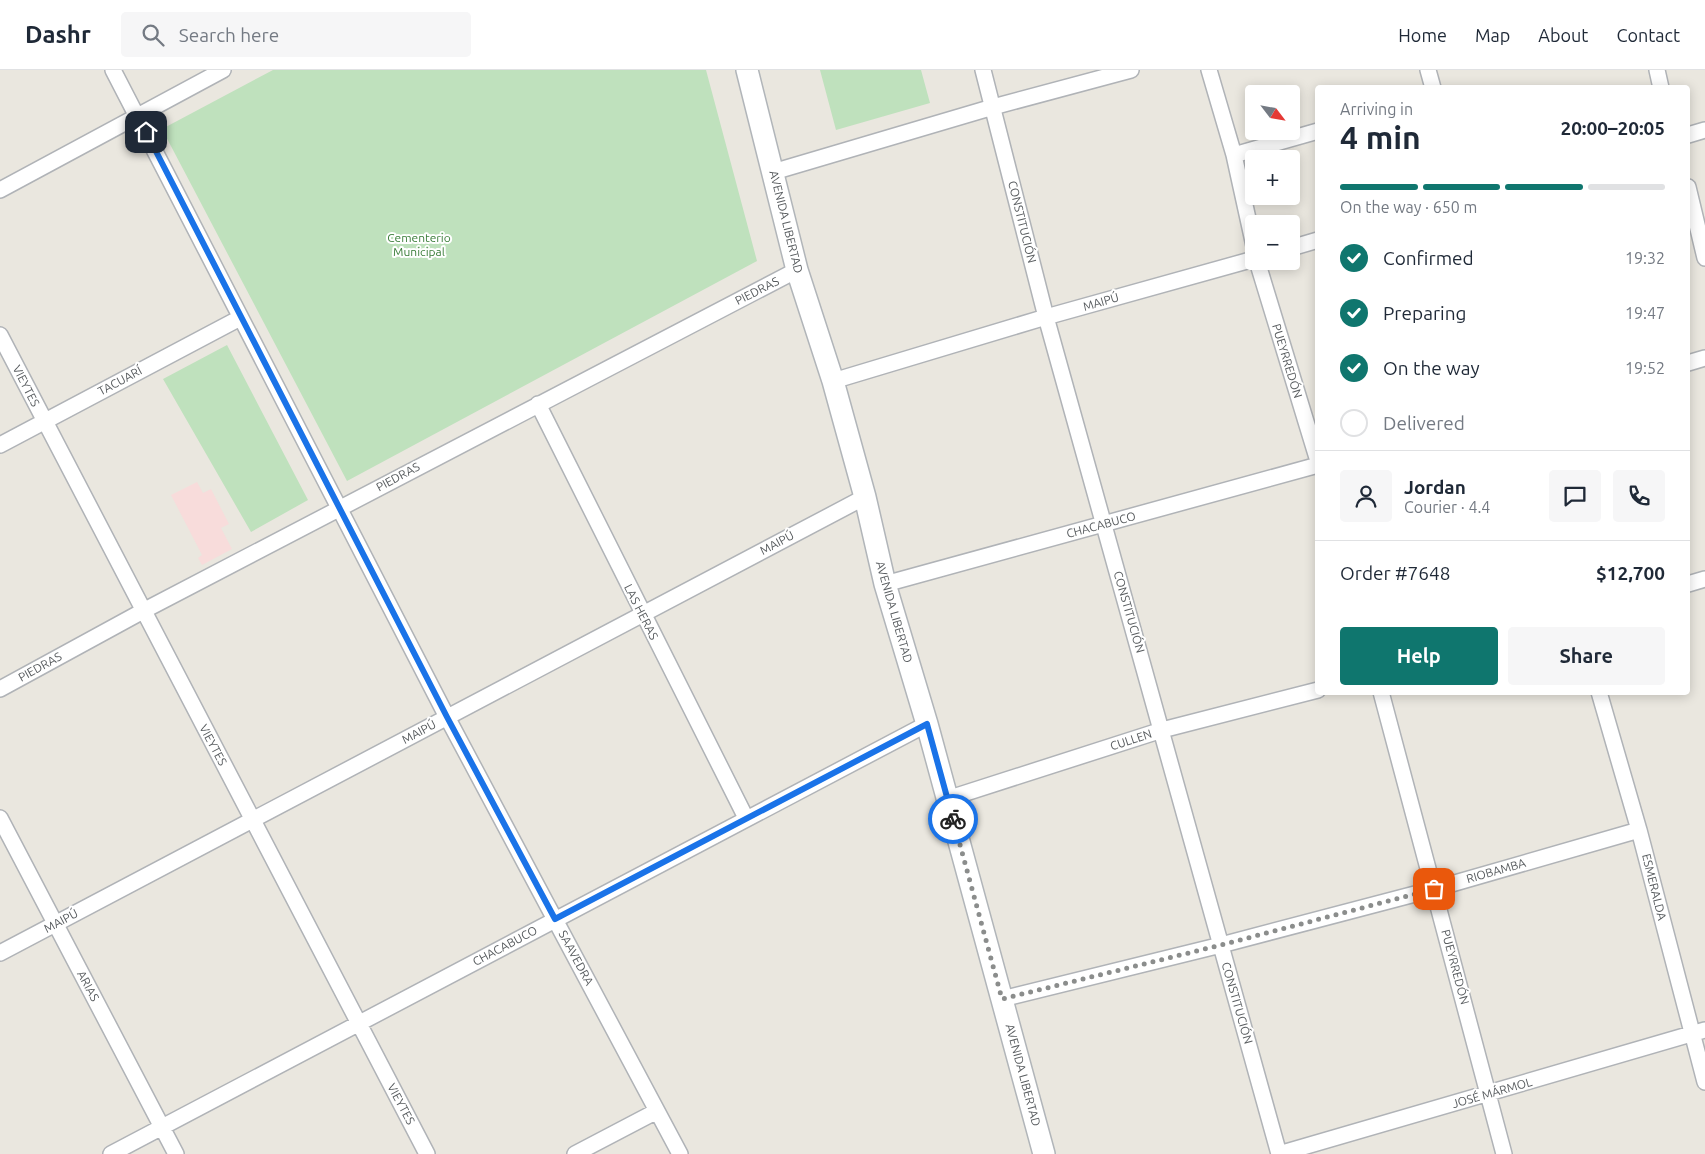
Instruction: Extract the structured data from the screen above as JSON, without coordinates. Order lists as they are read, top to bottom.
{
  "streets": {
    "main road": ["AVENIDA LIBERTAD"],
    "street": [
      "CONSTITUCIÓN",
      "PIEDRAS",
      "MAIPÚ",
      "PUEYRREDÓN",
      "TACUARÍ",
      "VIEYTES",
      "CHACABUCO",
      "LAS HERAS",
      "CULLEN",
      "RIOBAMBA",
      "ESMERALDA",
      "SAAVEDRA",
      "ARIAS",
      "JOSÉ MÁRMOL"
    ]
  },
  "crossings": [
    ["AVENIDA LIBERTAD", "PIEDRAS"],
    ["AVENIDA LIBERTAD", "MAIPÚ"],
    ["AVENIDA LIBERTAD", "CHACABUCO"],
    ["AVENIDA LIBERTAD", "CULLEN"],
    ["AVENIDA LIBERTAD", "RIOBAMBA"],
    ["CONSTITUCIÓN", "MAIPÚ"],
    ["CONSTITUCIÓN", "CHACABUCO"],
    ["CONSTITUCIÓN", "CULLEN"],
    ["CONSTITUCIÓN", "RIOBAMBA"],
    ["CONSTITUCIÓN", "JOSÉ MÁRMOL"],
    ["PIEDRAS", "VIEYTES"],
    ["PIEDRAS", "LAS HERAS"],
    ["PIEDRAS", "SAAVEDRA"],
    ["MAIPÚ", "VIEYTES"],
    ["MAIPÚ", "LAS HERAS"],
    ["MAIPÚ", "SAAVEDRA"],
    ["MAIPÚ", "ARIAS"],
    ["PUEYRREDÓN", "RIOBAMBA"],
    ["PUEYRREDÓN", "JOSÉ MÁRMOL"],
    ["TACUARÍ", "VIEYTES"],
    ["TACUARÍ", "SAAVEDRA"],
    ["VIEYTES", "CHACABUCO"],
    ["CHACABUCO", "LAS HERAS"],
    ["CHACABUCO", "SAAVEDRA"],
    ["CHACABUCO", "ARIAS"],
    ["RIOBAMBA", "ESMERALDA"],
    ["ESMERALDA", "JOSÉ MÁRMOL"]
  ],
  "parks": ["Cementerio Municipal"],
  "north": "bottom right",
  "page": {
    "header": "Dashr",
    "search": "Search here",
    "nav": [
      "Home",
      "Map",
      "About",
      "Contact"
    ],
    "map_buttons": ["+", "−"],
    "heading": ["4 min", "Arriving in", "20:00–20:05"],
    "panel": [
      "Jordan",
      "Courier · 4.4",
      "Order #7648",
      "$12,700"
    ],
    "bar": "On the way · 650 m",
    "list": [
      ["Confirmed", "19:32"],
      ["Preparing", "19:47"],
      ["On the way", "19:52"],
      "Delivered"
    ],
    "buttons": ["Help", "Share"]
  }
}
